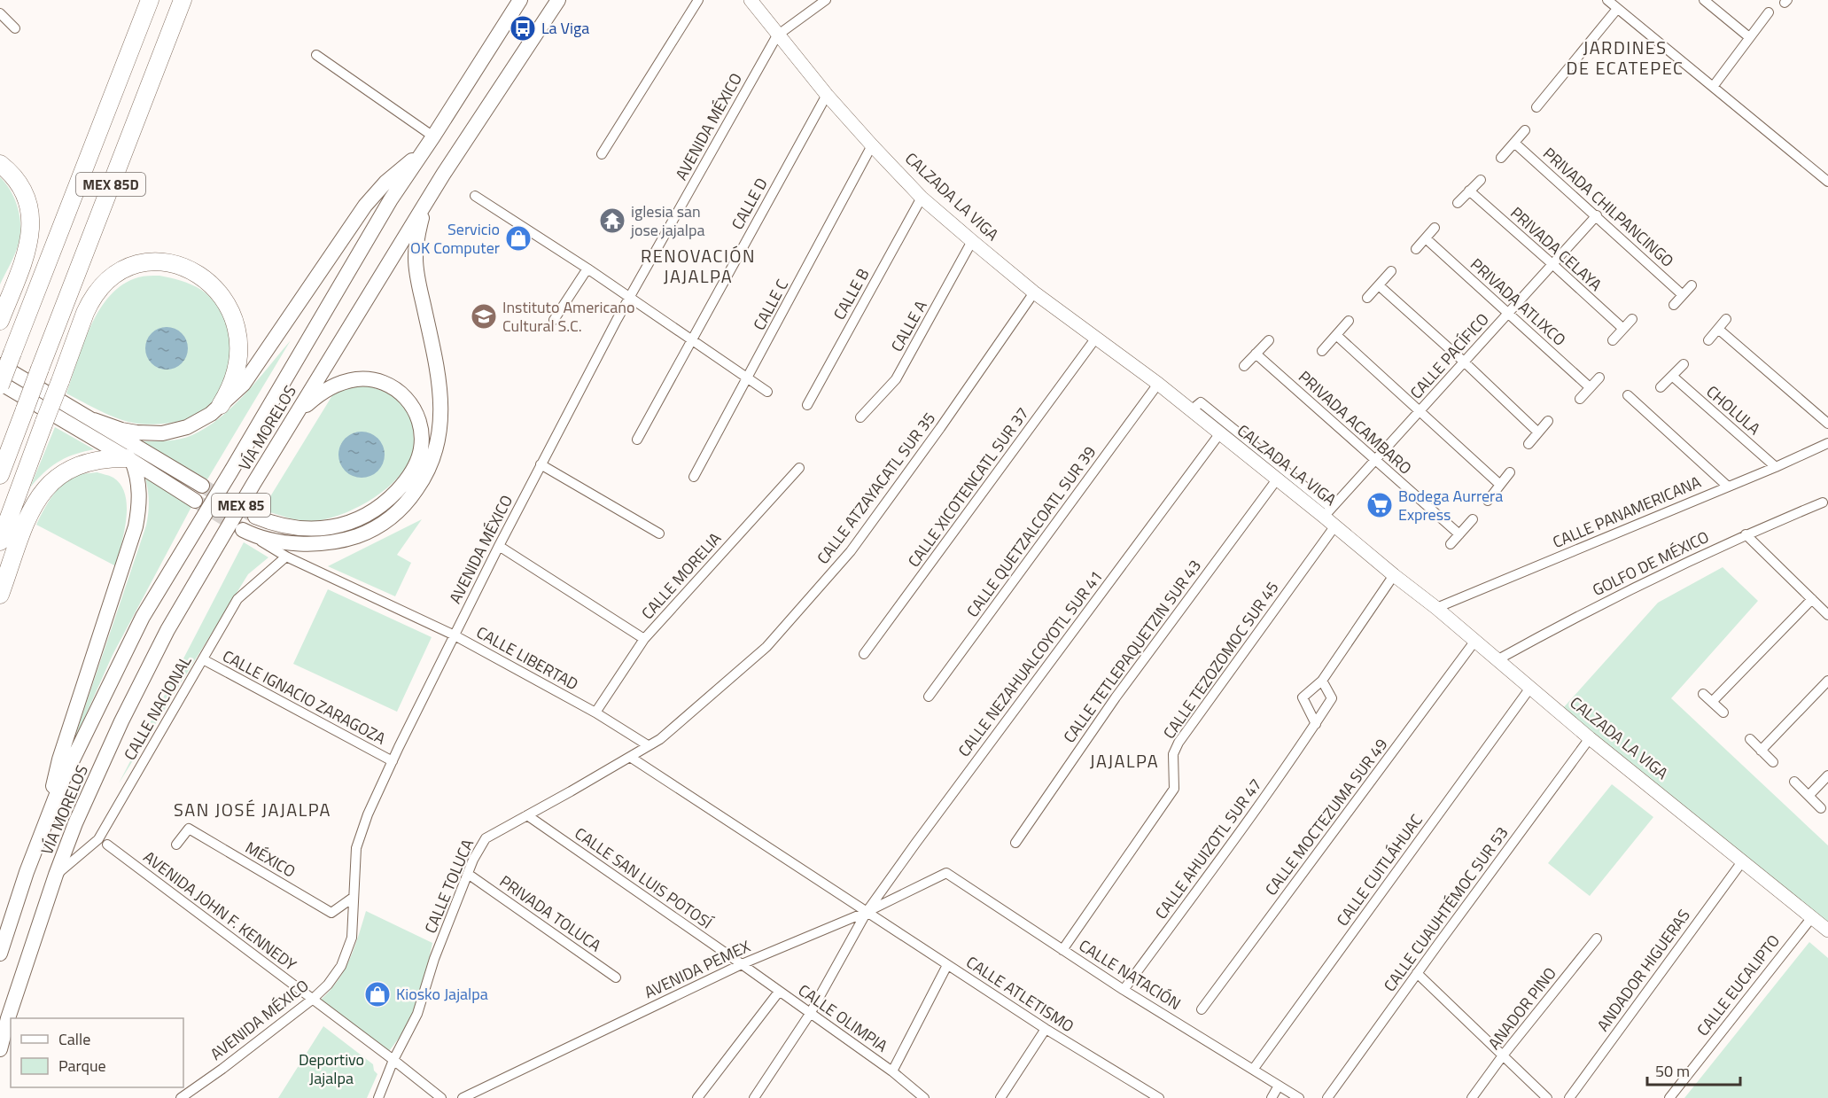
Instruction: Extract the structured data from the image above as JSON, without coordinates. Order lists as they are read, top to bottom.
{
  "streets": {
    "highway": ["MEX 85D"],
    "main road": ["CALZADA LA VIGA", "VÍA MORELOS", "MEX 85"],
    "street": [
      "AVENIDA MÉXICO",
      "CALLE D",
      "PRIVADA CHILPANCINGO",
      "PRIVADA CELAYA",
      "CALLE B",
      "PRIVADA ATLIXCO",
      "CALLE C",
      "CALLE A",
      "CALLE PACÍFICO",
      "CHOLULA",
      "PRIVADA ACAMBARO",
      "CALLE XICOTENCATL SUR 37",
      "CALLE ATZAYACATL SUR 35",
      "CALLE PANAMERICANA",
      "CALLE QUETZALCOATL SUR 39",
      "GOLFO DE MÉXICO",
      "CALLE MORELIA",
      "CALLE TETLEPAQUETZIN SUR 43",
      "CALLE LIBERTAD",
      "CALLE TEZOZOMOC SUR 45",
      "CALLE NEZAHUALCOYOTL SUR 41",
      "CALLE IGNACIO ZARAGOZA",
      "CALLE NACIONAL",
      "CALLE MOCTEZUMA SUR 49",
      "CALLE AHUIZOTL SUR 47",
      "MÉXICO",
      "CALLE CUITLÁHUAC",
      "CALLE SAN LUIS POTOSÍ",
      "CALLE TOLUCA",
      "CALLE CUAUHTÉMOC SUR 53",
      "AVENIDA JOHN F. KENNEDY",
      "PRIVADA TOLUCA",
      "AVENIDA PEMEX",
      "ANDADOR HIGUERAS",
      "CALLE NATACIÓN",
      "CALLE EUCALIPTO",
      "CALLE ATLETISMO",
      "ANADOR PINO",
      "CALLE OLIMPIA"
    ]
  },
  "crossings": [
    ["AVENIDA MÉXICO", "CALZADA LA VIGA"],
    ["AVENIDA MÉXICO", "CALLE LIBERTAD"],
    ["AVENIDA MÉXICO", "CALLE IGNACIO ZARAGOZA"],
    ["AVENIDA MÉXICO", "MÉXICO"],
    ["AVENIDA MÉXICO", "AVENIDA JOHN F. KENNEDY"],
    ["CALZADA LA VIGA", "CALLE D"],
    ["CALZADA LA VIGA", "CALLE B"],
    ["CALZADA LA VIGA", "CALLE C"],
    ["CALZADA LA VIGA", "CALLE A"],
    ["CALZADA LA VIGA", "CALLE PACÍFICO"],
    ["CALZADA LA VIGA", "CALLE XICOTENCATL SUR 37"],
    ["CALZADA LA VIGA", "CALLE ATZAYACATL SUR 35"],
    ["CALZADA LA VIGA", "CALLE PANAMERICANA"],
    ["CALZADA LA VIGA", "CALLE QUETZALCOATL SUR 39"],
    ["CALZADA LA VIGA", "GOLFO DE MÉXICO"],
    ["CALZADA LA VIGA", "CALLE TETLEPAQUETZIN SUR 43"],
    ["CALZADA LA VIGA", "CALLE TEZOZOMOC SUR 45"],
    ["CALZADA LA VIGA", "CALLE NEZAHUALCOYOTL SUR 41"],
    ["CALZADA LA VIGA", "CALLE MOCTEZUMA SUR 49"],
    ["CALZADA LA VIGA", "CALLE CUITLÁHUAC"],
    ["CALZADA LA VIGA", "CALLE CUAUHTÉMOC SUR 53"],
    ["CALZADA LA VIGA", "ANDADOR HIGUERAS"],
    ["CALZADA LA VIGA", "CALLE EUCALIPTO"],
    ["PRIVADA CHILPANCINGO", "CALLE PACÍFICO"],
    ["PRIVADA CELAYA", "CALLE PACÍFICO"],
    ["PRIVADA ATLIXCO", "CALLE PACÍFICO"],
    ["CALLE PACÍFICO", "PRIVADA ACAMBARO"],
    ["CHOLULA", "CALLE PANAMERICANA"],
    ["VÍA MORELOS", "CALLE NACIONAL"],
    ["CALLE ATZAYACATL SUR 35", "CALLE LIBERTAD"],
    ["CALLE ATZAYACATL SUR 35", "CALLE TOLUCA"],
    ["CALLE MORELIA", "CALLE LIBERTAD"],
    ["CALLE LIBERTAD", "CALLE NACIONAL"],
    ["CALLE LIBERTAD", "CALLE TOLUCA"],
    ["CALLE TEZOZOMOC SUR 45", "CALLE NATACIÓN"],
    ["CALLE NEZAHUALCOYOTL SUR 41", "AVENIDA PEMEX"],
    ["CALLE NEZAHUALCOYOTL SUR 41", "CALLE ATLETISMO"],
    ["CALLE NEZAHUALCOYOTL SUR 41", "CALLE OLIMPIA"],
    ["CALLE IGNACIO ZARAGOZA", "CALLE NACIONAL"],
    ["CALLE AHUIZOTL SUR 47", "CALLE NATACIÓN"],
    ["CALLE CUITLÁHUAC", "CALLE NATACIÓN"],
    ["CALLE SAN LUIS POTOSÍ", "CALLE TOLUCA"],
    ["CALLE SAN LUIS POTOSÍ", "AVENIDA PEMEX"],
    ["CALLE SAN LUIS POTOSÍ", "CALLE OLIMPIA"],
    ["CALLE TOLUCA", "AVENIDA JOHN F. KENNEDY"],
    ["CALLE TOLUCA", "PRIVADA TOLUCA"],
    ["AVENIDA PEMEX", "CALLE NATACIÓN"],
    ["AVENIDA PEMEX", "CALLE ATLETISMO"],
    ["AVENIDA PEMEX", "CALLE OLIMPIA"]
  ],
  "districts": [
    "JARDINES DE ECATEPEC",
    "RENOVACIÓN JAJALPA",
    "JAJALPA",
    "SAN JOSÉ JAJALPA"
  ],
  "parks": ["Deportivo Jajalpa"],
  "places": {
    "bus stop": ["La Viga"],
    "temple": ["iglesia san jose jajalpa"],
    "shop": ["Servicio OK Computer", "Kiosko Jajalpa"],
    "school or university": ["Instituto Americano Cultural S.C."],
    "supermarket": ["Bodega Aurrera Express"]
  },
  "legend": ["Calle", "Parque"],
  "scale_bar": "50 m"
}
